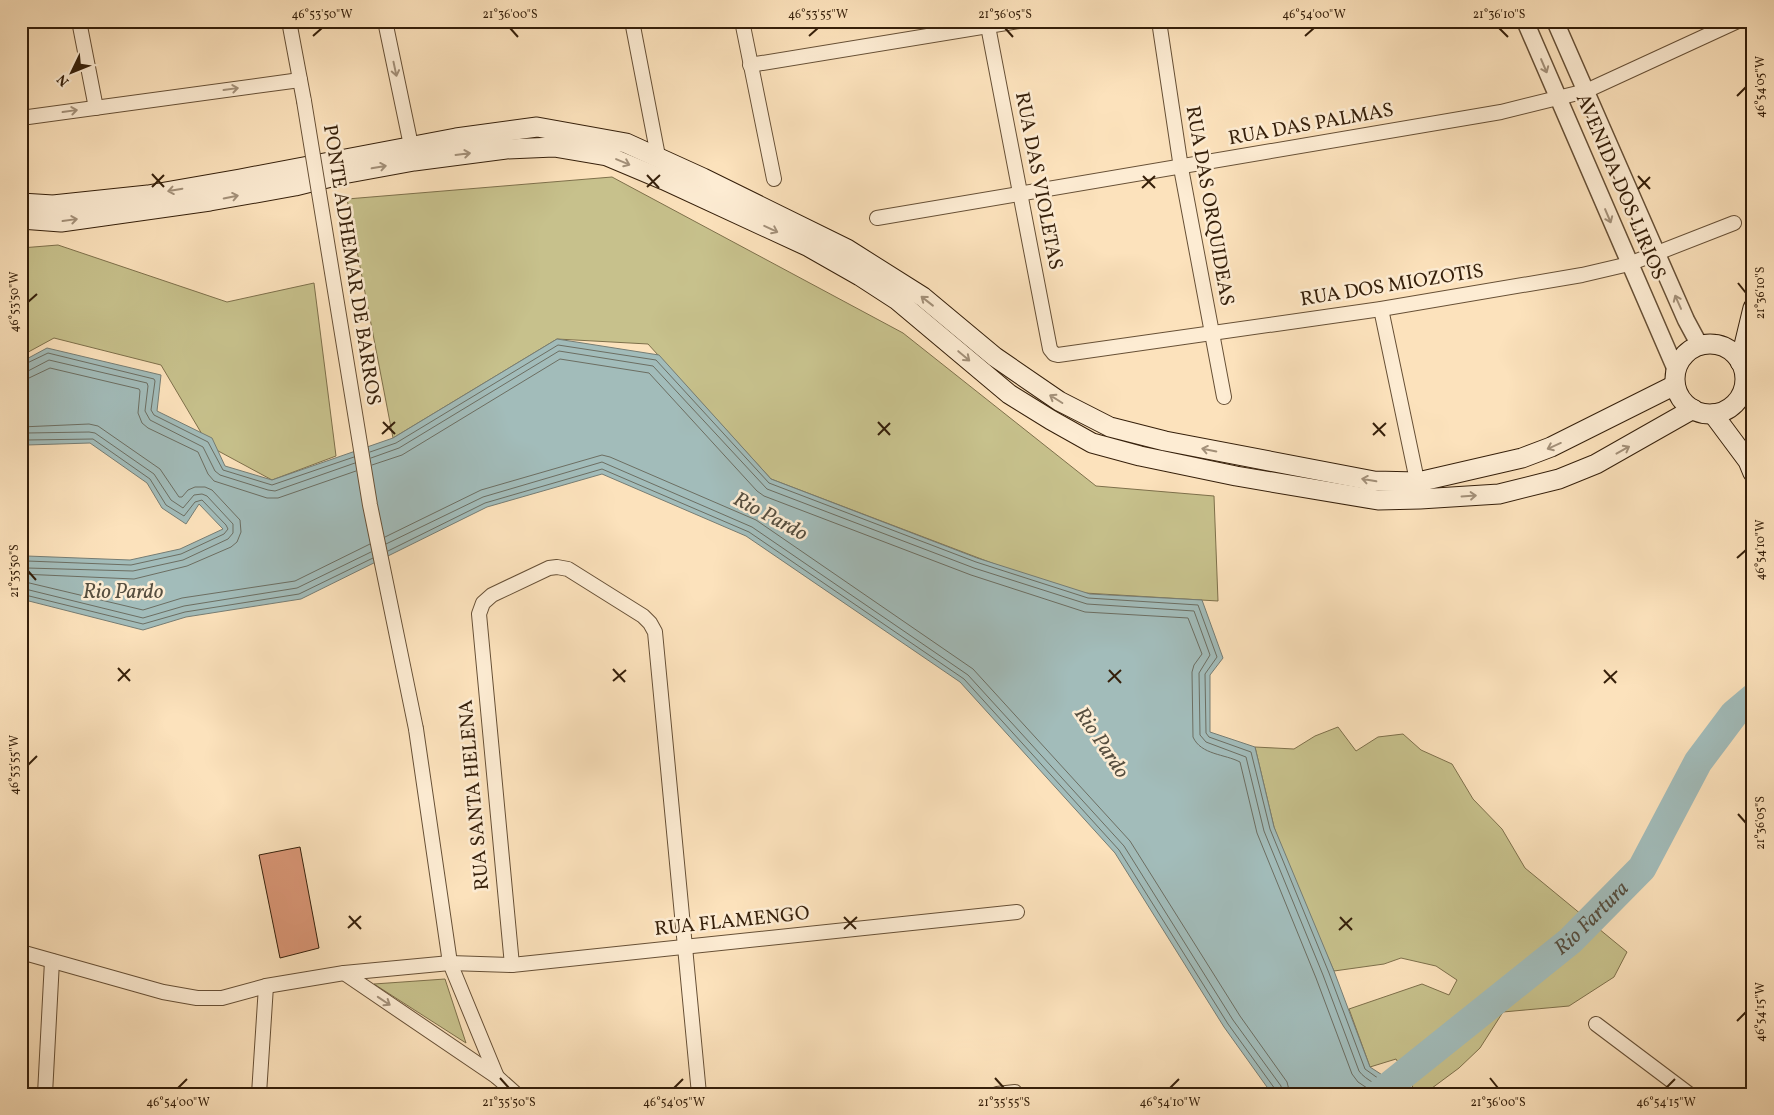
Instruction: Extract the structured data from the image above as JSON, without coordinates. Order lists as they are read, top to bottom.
{
  "streets": {
    "street": [
      "RUA DAS PALMAS",
      "RUA DAS VIOLETAS",
      "AVENIDA DOS LIRIOS",
      "RUA DAS ORQUIDEAS",
      "PONTE ADHEMAR DE BARROS",
      "RUA DOS MIOZOTIS",
      "RUA SANTA HELENA",
      "RUA FLAMENGO"
    ]
  },
  "crossings": [
    ["RUA DAS PALMAS", "RUA DAS VIOLETAS"],
    ["RUA DAS PALMAS", "AVENIDA DOS LIRIOS"],
    ["RUA DAS PALMAS", "RUA DAS ORQUIDEAS"],
    ["RUA DAS VIOLETAS", "RUA DOS MIOZOTIS"],
    ["AVENIDA DOS LIRIOS", "RUA DOS MIOZOTIS"],
    ["RUA DAS ORQUIDEAS", "RUA DOS MIOZOTIS"],
    ["PONTE ADHEMAR DE BARROS", "RUA FLAMENGO"],
    ["RUA SANTA HELENA", "RUA FLAMENGO"]
  ],
  "water": ["Rio Pardo", "Rio Fartura"],
  "north": "bottom left",
  "coordinates": [
    "46°53'50\"W",
    "21°36'00\"S",
    "46°53'55\"W",
    "21°36'05\"S",
    "46°54'00\"W",
    "21°36'10\"S",
    "46°54'05\"W",
    "46°54'10\"W",
    "21°35'50\"S",
    "46°54'15\"W",
    "21°35'55\"S"
  ]
}
